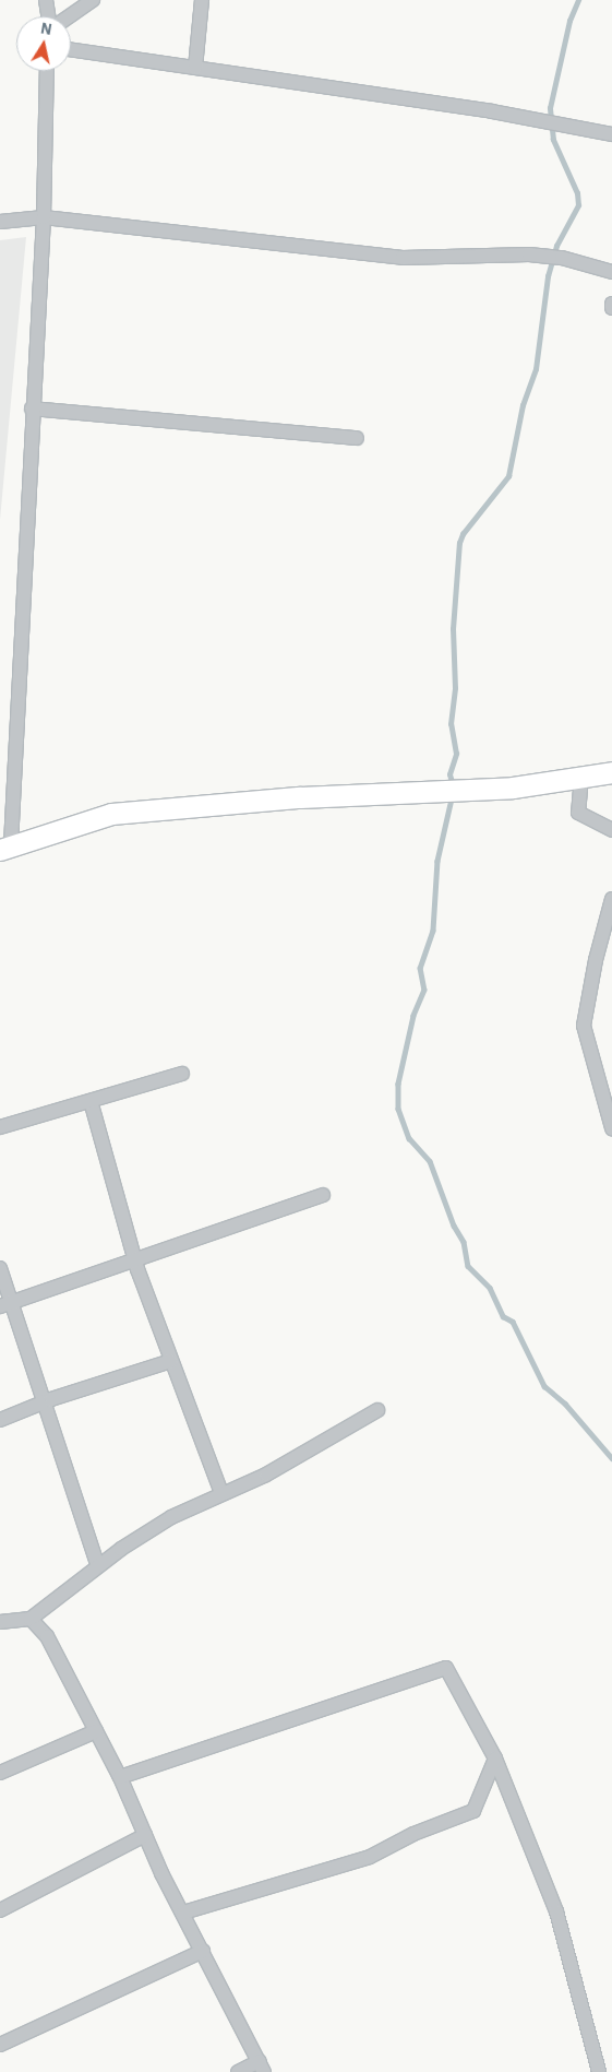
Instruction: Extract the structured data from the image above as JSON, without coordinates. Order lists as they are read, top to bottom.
{
  "north": "top"
}
